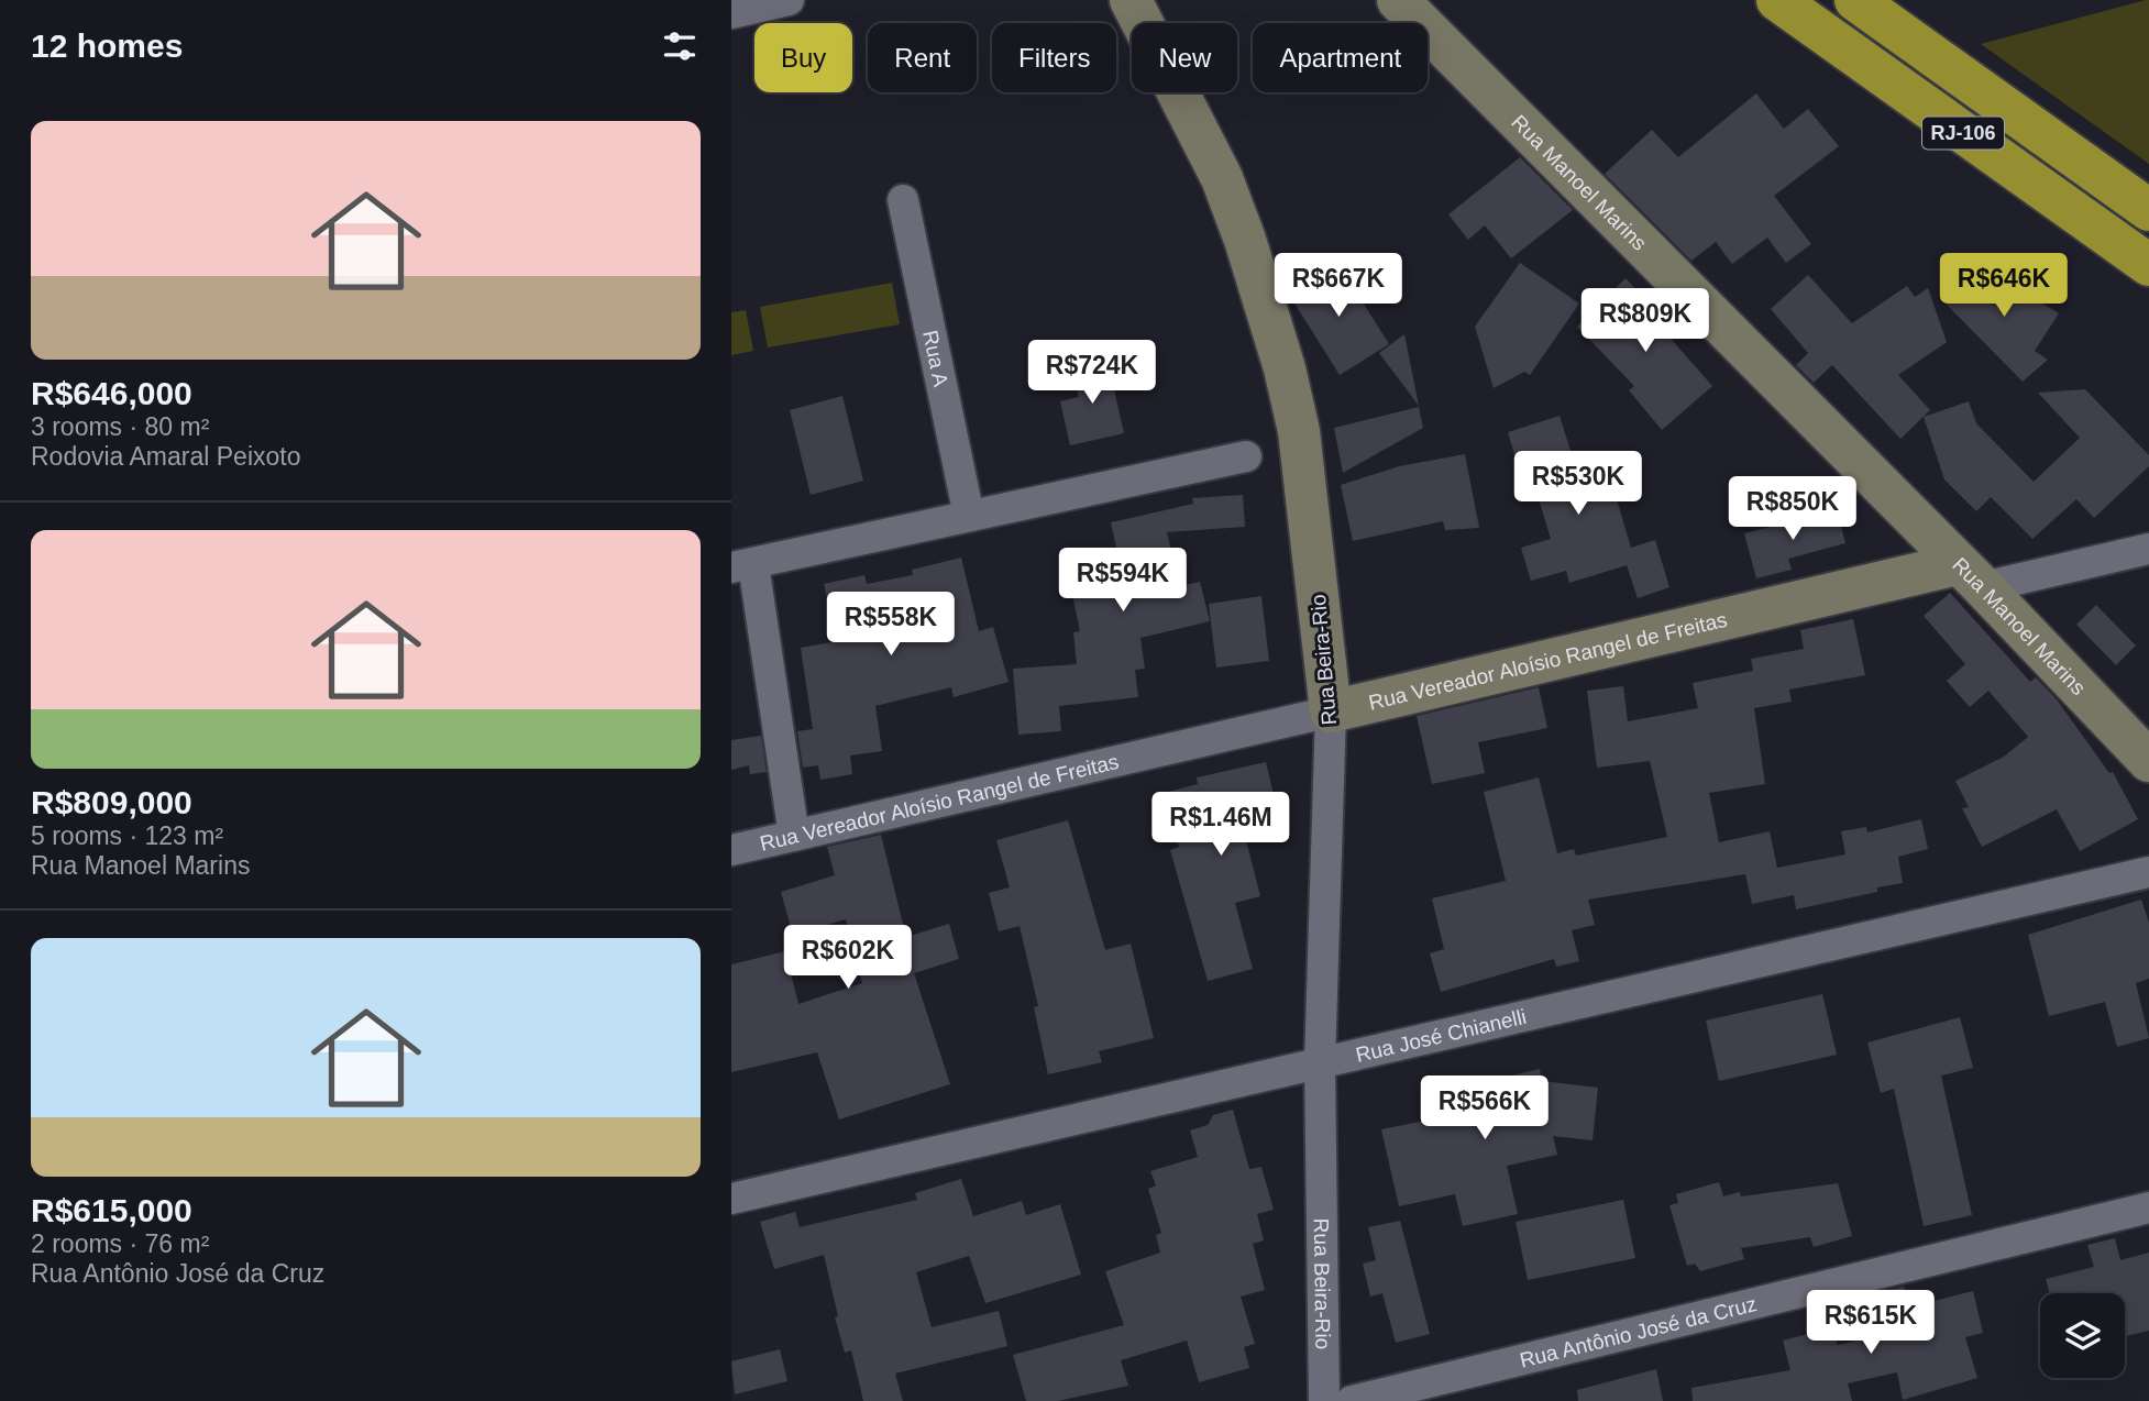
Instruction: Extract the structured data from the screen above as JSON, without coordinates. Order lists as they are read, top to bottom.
{
  "streets": {
    "highway": ["RJ-106"],
    "main road": ["Rua Manoel Marins", "Rua Beira-Rio", "Rua Vereador Aloísio Rangel de Freitas"],
    "street": ["Rua A", "Rua José Chianelli", "Rua Antônio José da Cruz"]
  },
  "crossings": [
    ["Rua Manoel Marins", "Rua Vereador Aloísio Rangel de Freitas"],
    ["Rua Beira-Rio", "Rua Vereador Aloísio Rangel de Freitas"],
    ["Rua Beira-Rio", "Rua José Chianelli"]
  ],
  "page": {
    "heading": "12 homes",
    "chip": [
      "Buy",
      "Rent",
      "Filters",
      "New",
      "Apartment"
    ],
    "list": [
      {
        "name": "R$646,000",
        "note": "3 rooms · 80 m² · Rodovia Amaral Peixoto"
      },
      {
        "name": "R$809,000",
        "note": "5 rooms · 123 m² · Rua Manoel Marins"
      },
      {
        "name": "R$615,000",
        "note": "2 rooms · 76 m² · Rua Antônio José da Cruz"
      }
    ],
    "price": [
      "R$667K",
      "R$646K",
      "R$809K",
      "R$724K",
      "R$530K",
      "R$850K",
      "R$594K",
      "R$558K",
      "R$1.46M",
      "R$602K",
      "R$566K",
      "R$615K"
    ]
  }
}
